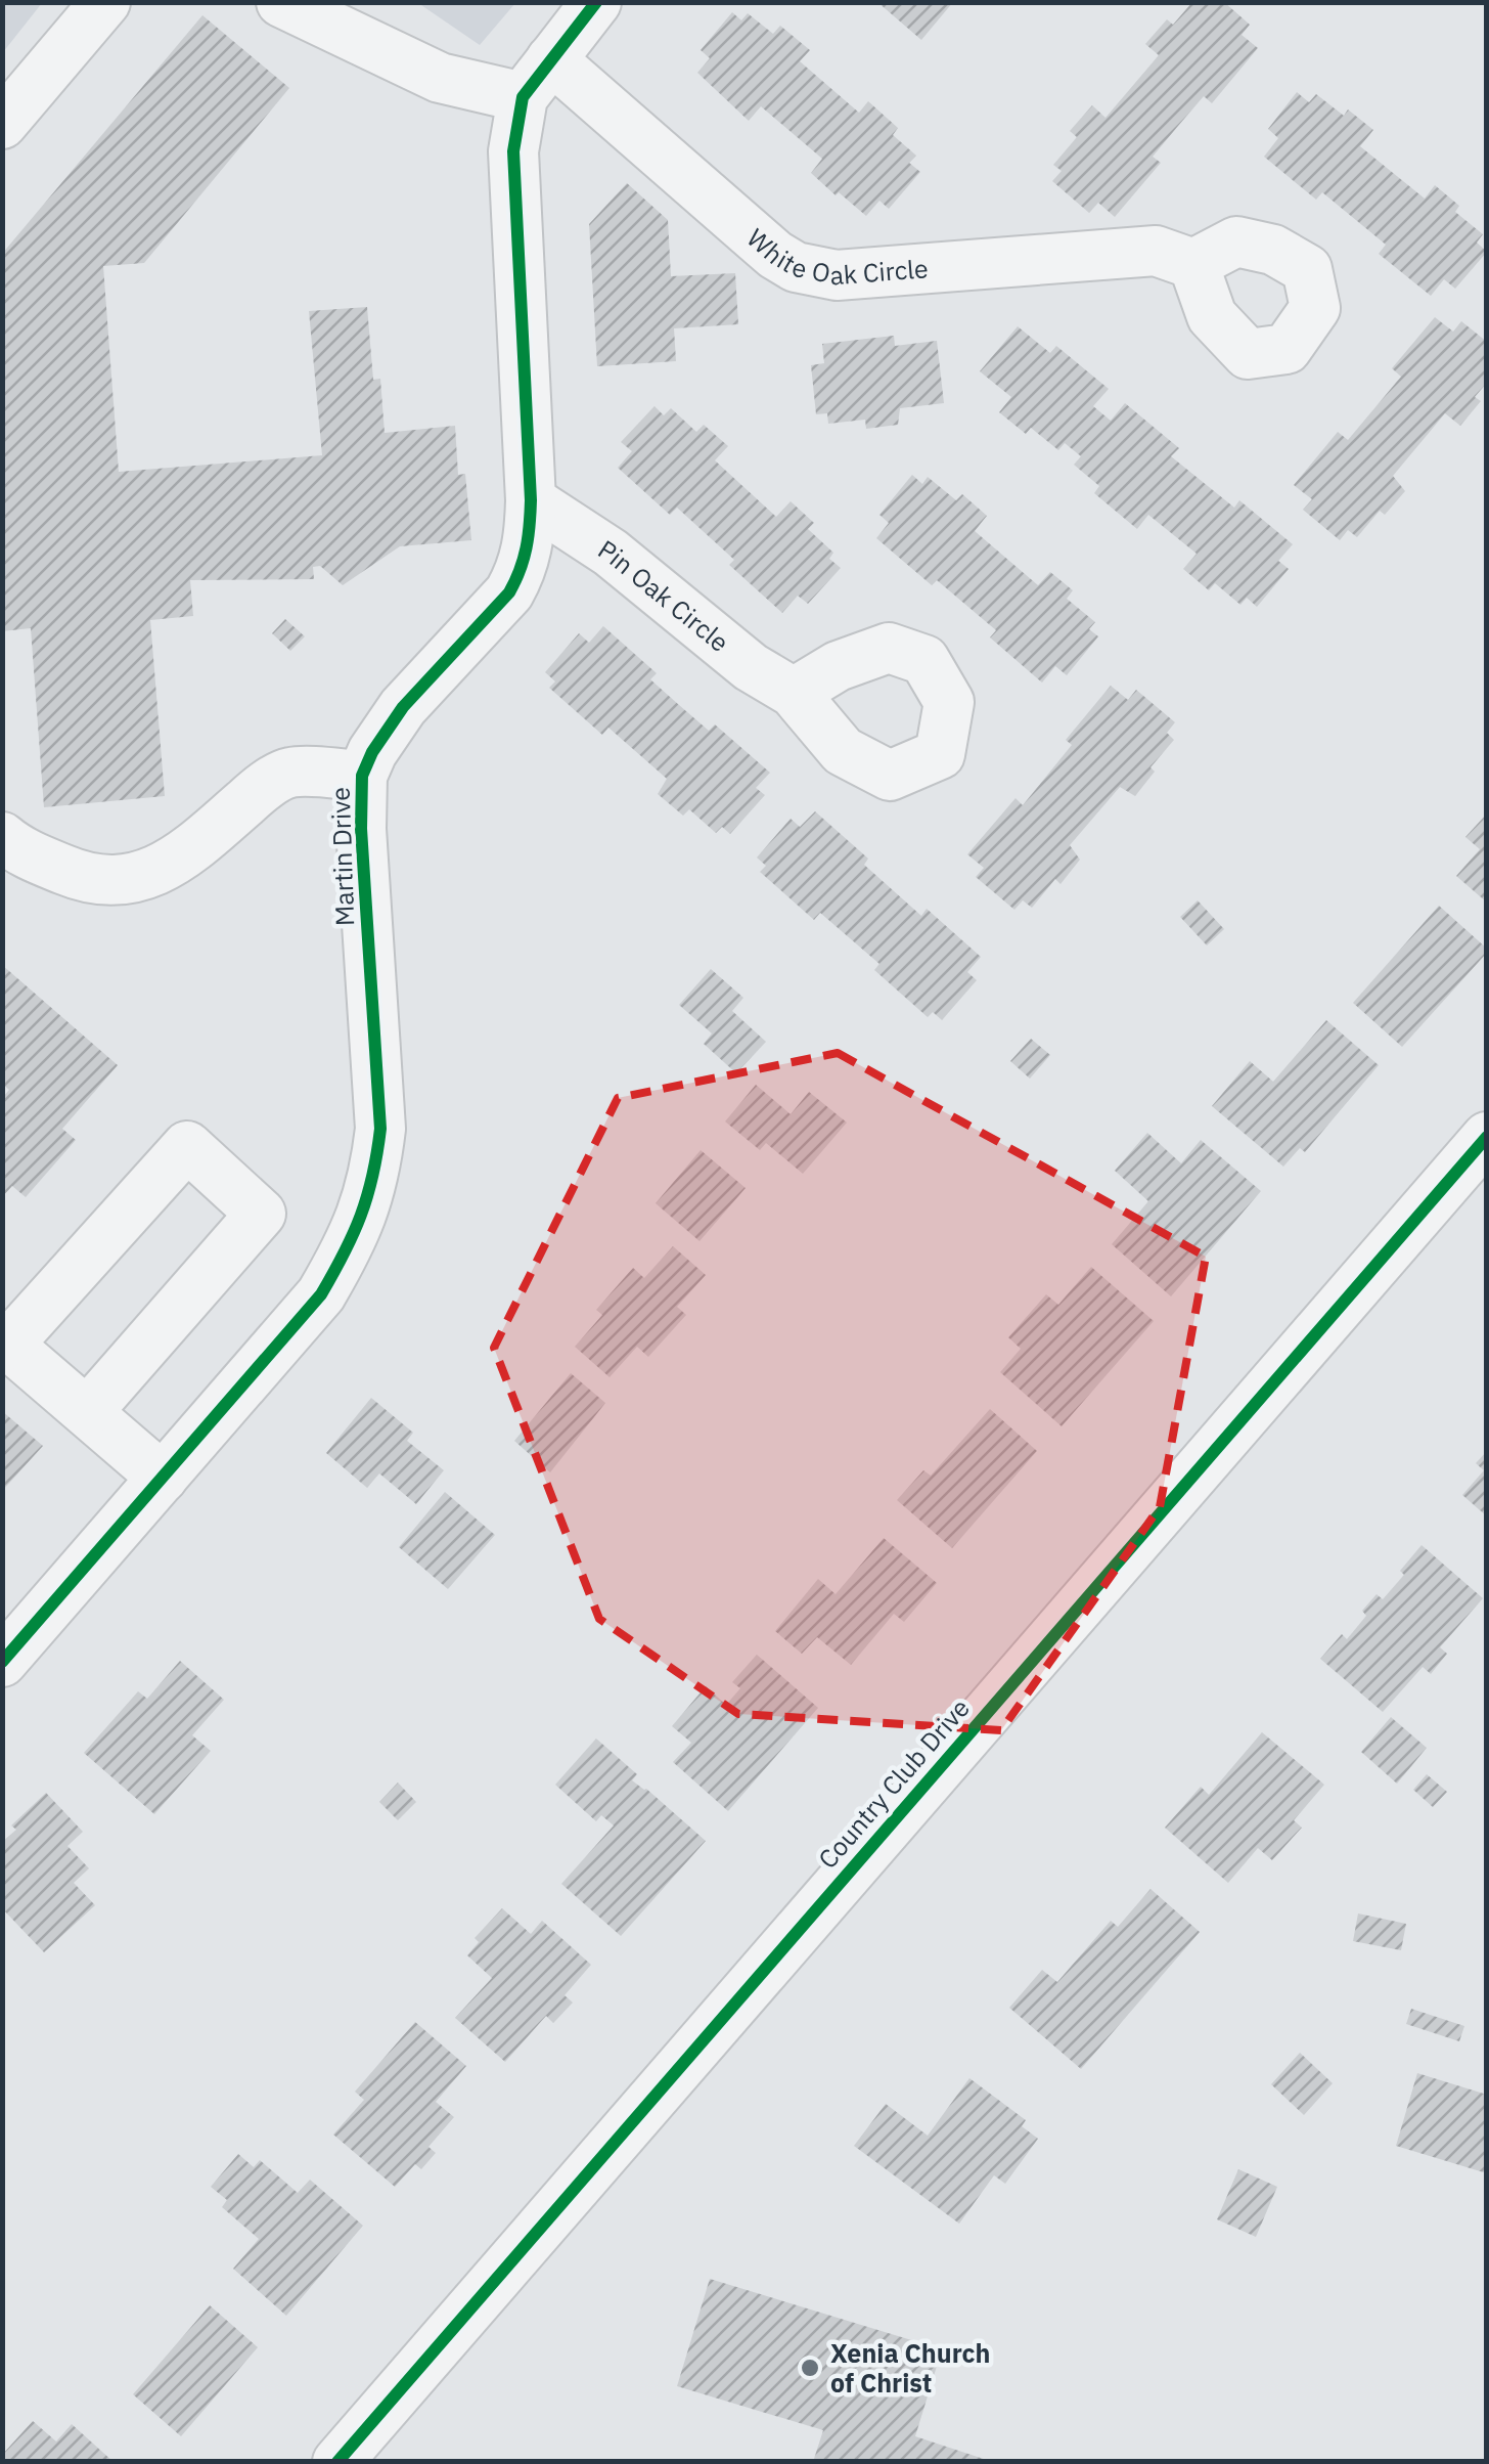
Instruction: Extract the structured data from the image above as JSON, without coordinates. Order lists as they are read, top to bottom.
{
  "streets": {
    "street": [
      "White Oak Circle",
      "Pin Oak Circle",
      "Martin Drive",
      "Country Club Drive"
    ]
  },
  "crossings": [
    ["White Oak Circle", "Martin Drive"],
    ["Pin Oak Circle", "Martin Drive"]
  ],
  "places": ["Xenia Church of Christ"]
}
